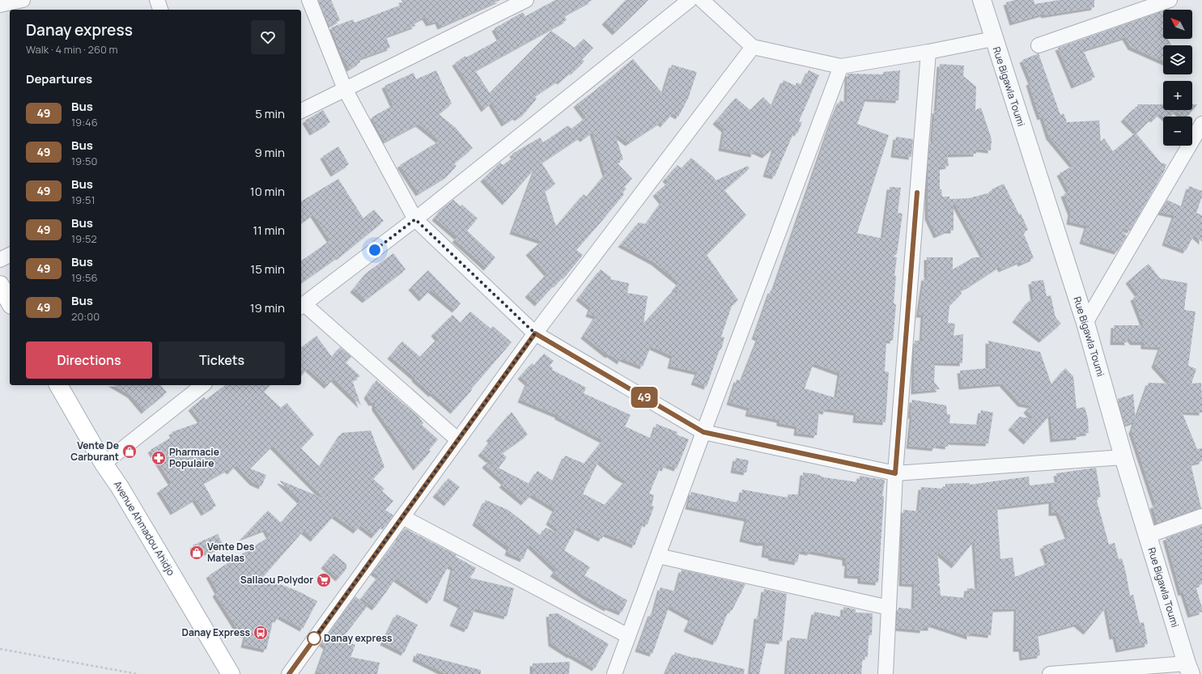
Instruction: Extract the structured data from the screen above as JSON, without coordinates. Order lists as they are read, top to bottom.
{
  "streets": {
    "main road": ["Avenue Ahmadou Ahidjo"],
    "street": ["Rue Bigawla Toumi"]
  },
  "places": {
    "shop": ["Vente De Carburant", "Vente Des Matelas"],
    "pharmacy": ["Pharmacie Populaire"],
    "supermarket": ["Sallaou Polydor"],
    "bus stop": ["Danay Express"],
    "other": ["Danay express"]
  },
  "lines": ["bus line 49"],
  "north": "top left",
  "page": {
    "on_map": "49",
    "map_buttons": ["+", "−"],
    "heading": [
      ["Danay express", "Walk · 4 min · 260 m"],
      "Departures"
    ],
    "list": [
      {
        "mark": "49",
        "name": "Bus",
        "note": "19:46",
        "value": "5 min"
      },
      {
        "mark": "49",
        "name": "Bus",
        "note": "19:50",
        "value": "9 min"
      },
      {
        "mark": "49",
        "name": "Bus",
        "note": "19:51",
        "value": "10 min"
      },
      {
        "mark": "49",
        "name": "Bus",
        "note": "19:52",
        "value": "11 min"
      },
      {
        "mark": "49",
        "name": "Bus",
        "note": "19:56",
        "value": "15 min"
      },
      {
        "mark": "49",
        "name": "Bus",
        "note": "20:00",
        "value": "19 min"
      }
    ],
    "buttons": ["Directions", "Tickets"]
  }
}
